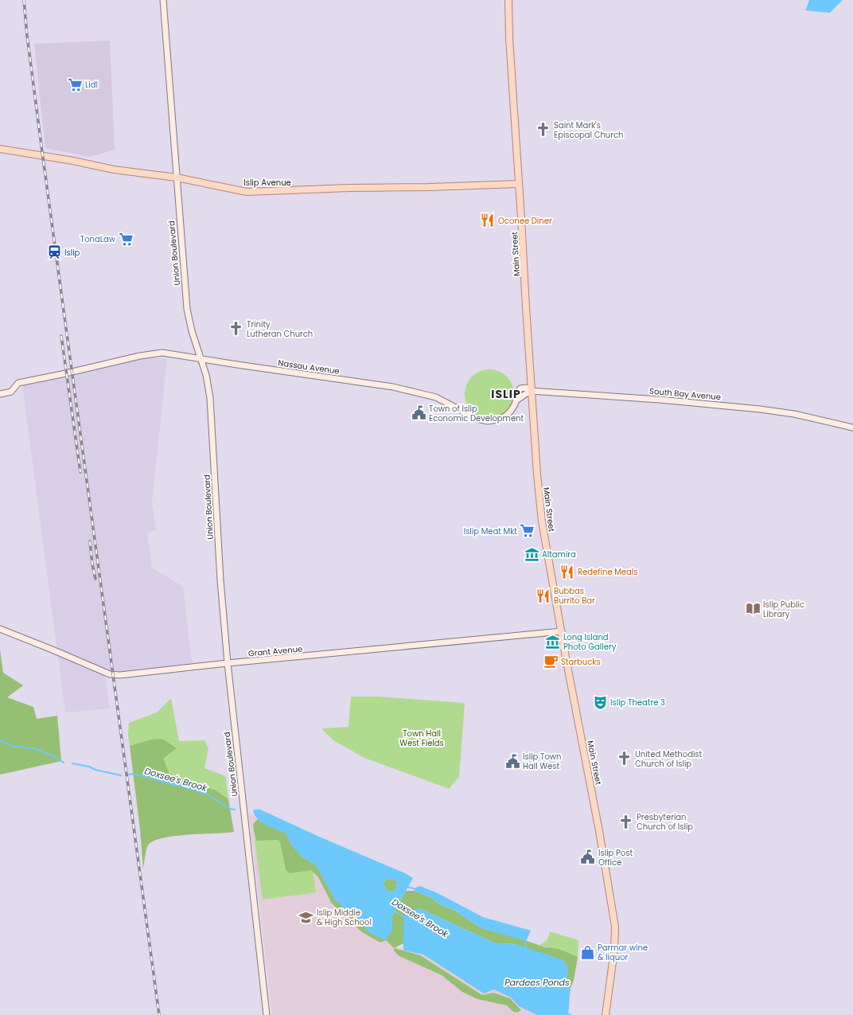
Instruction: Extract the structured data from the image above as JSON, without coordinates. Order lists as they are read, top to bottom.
{
  "streets": {
    "main road": ["Islip Avenue", "Main Street"],
    "street": [
      "Union Boulevard",
      "Nassau Avenue",
      "South Bay Avenue",
      "Grant Avenue"
    ]
  },
  "crossings": [
    ["Islip Avenue", "Union Boulevard"],
    ["Islip Avenue", "Main Street"],
    ["Union Boulevard", "Nassau Avenue"],
    ["Union Boulevard", "Grant Avenue"],
    ["Main Street", "Nassau Avenue"],
    ["Main Street", "South Bay Avenue"],
    ["Main Street", "Grant Avenue"],
    ["Nassau Avenue", "South Bay Avenue"]
  ],
  "districts": ["ISLIP"],
  "water": ["Doxsee's Brook", "Pardees Ponds"],
  "parks": ["Town Hall West Fields"],
  "places": {
    "supermarket": ["Lidl", "TonaLaw", "Islip Meat Mkt"],
    "church": [
      "Saint Mark's Episcopal Church",
      "Trinity Lutheran Church",
      "United Methodist Church of Islip",
      "Presbyterian Church of Islip"
    ],
    "restaurant": ["Oconee Diner", "Redefine Meals", "Bubbas Burrito Bar"],
    "station": ["Islip"],
    "public building": ["Town of Islip Economic Development", "Islip Town Hall West", "Islip Post Office"],
    "museum": ["Altamira", "Long Island Photo Gallery"],
    "library": ["Islip Public Library"],
    "cafe": ["Starbucks"],
    "theatre": ["Islip Theatre 3"],
    "school or university": ["Islip Middle & High School"],
    "shop": ["Parmar wine & liquor"]
  }
}
